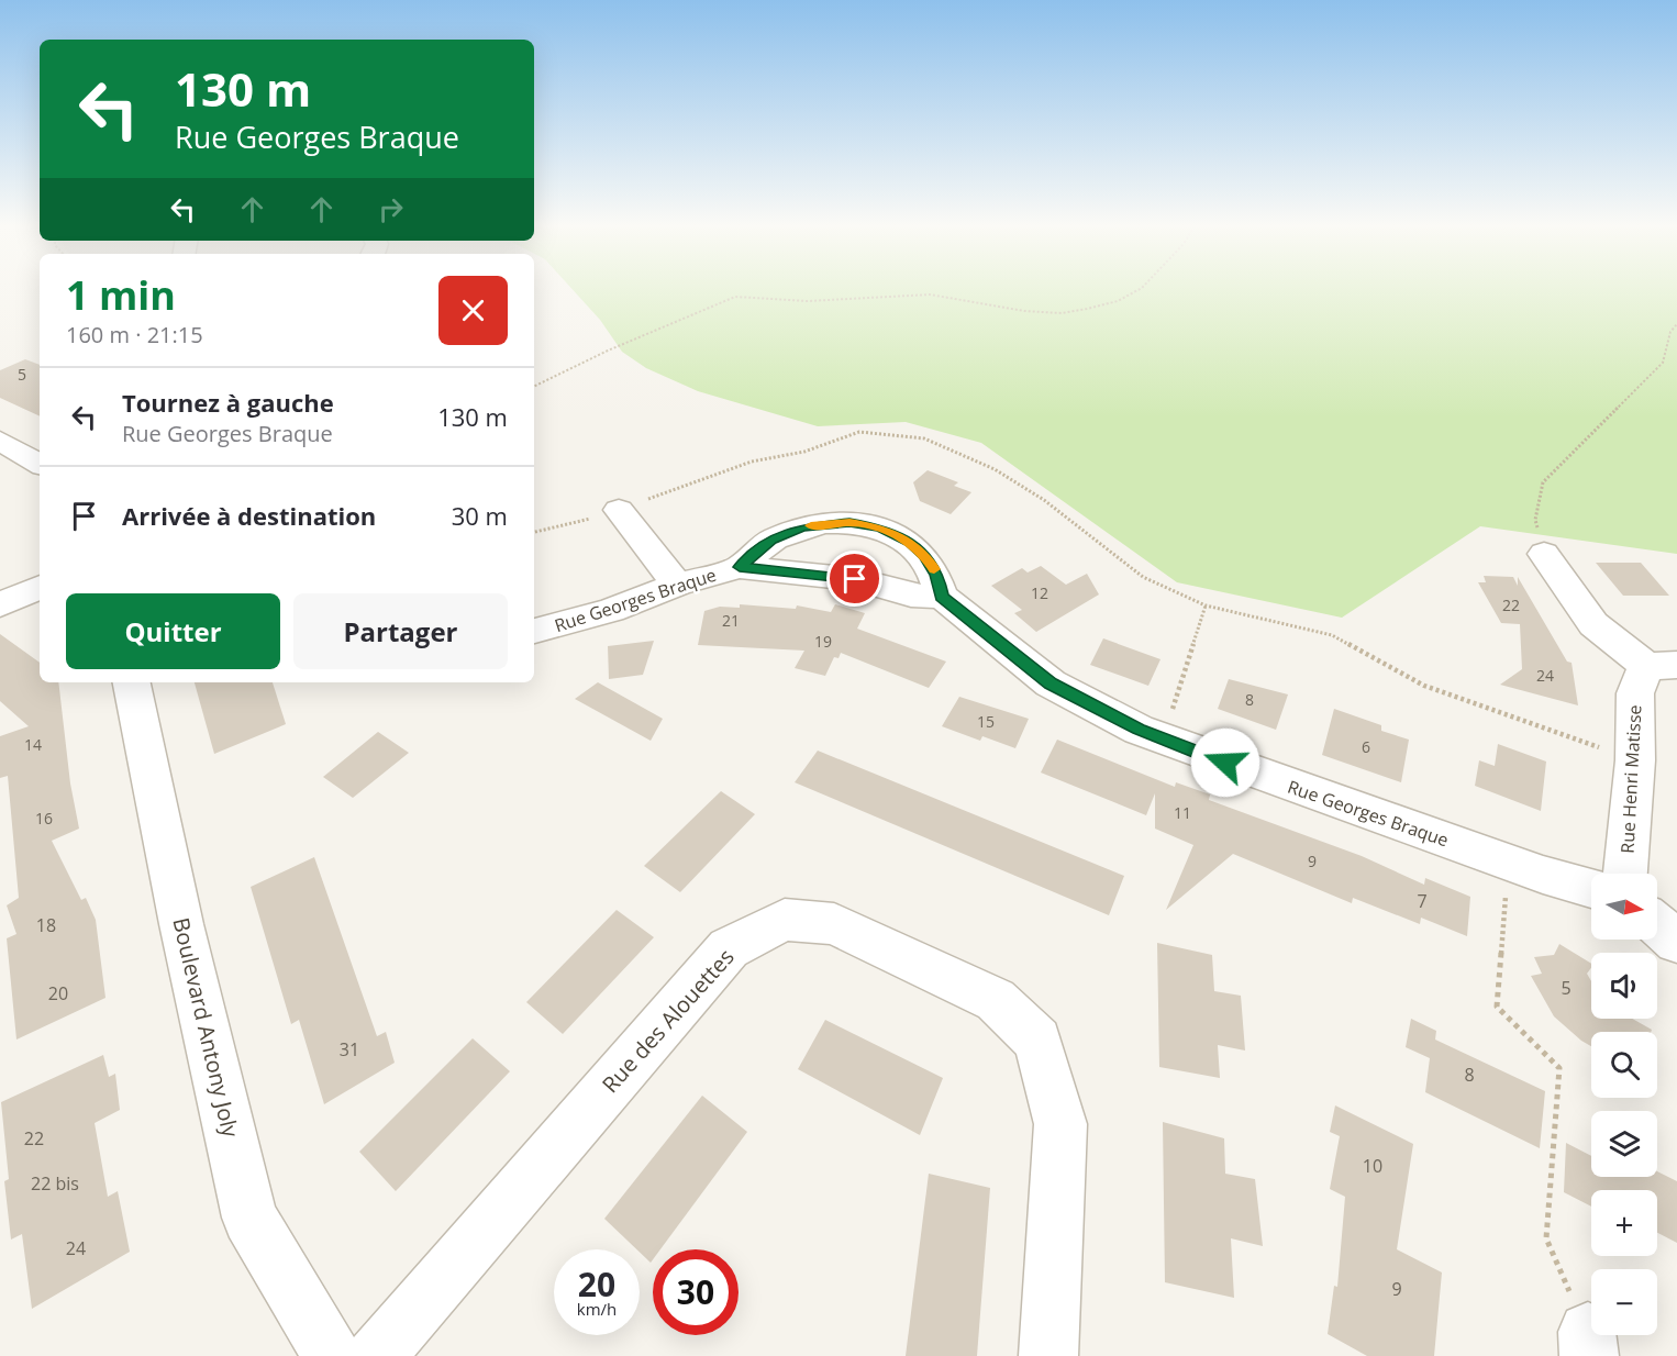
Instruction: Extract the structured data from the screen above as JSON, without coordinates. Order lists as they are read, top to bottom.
{
  "streets": {
    "street": [
      "Rue Georges Braque",
      "Rue Henri Matisse",
      "Rue des Alouettes",
      "Boulevard Antony Joly"
    ]
  },
  "house_numbers": [
    "5",
    "12",
    "22",
    "21",
    "19",
    "24",
    "8",
    "15",
    "14",
    "6",
    "11",
    "16",
    "9",
    "7",
    "18",
    "5",
    "20",
    "31",
    "8",
    "22",
    "10",
    "22 bis",
    "24",
    "9"
  ],
  "north": "right",
  "page": {
    "turn": ["130 m", "Rue Georges Braque"],
    "heading": ["1 min", "160 m · 21:15"],
    "list": [
      {
        "name": "Tournez à gauche",
        "note": "Rue Georges Braque",
        "value": "130 m"
      },
      {
        "name": "Arrivée à destination",
        "value": "30 m"
      }
    ],
    "buttons": ["Quitter", "Partager"],
    "map_buttons": ["+", "−"],
    "speed": "20 km/h",
    "limit": "30"
  }
}
